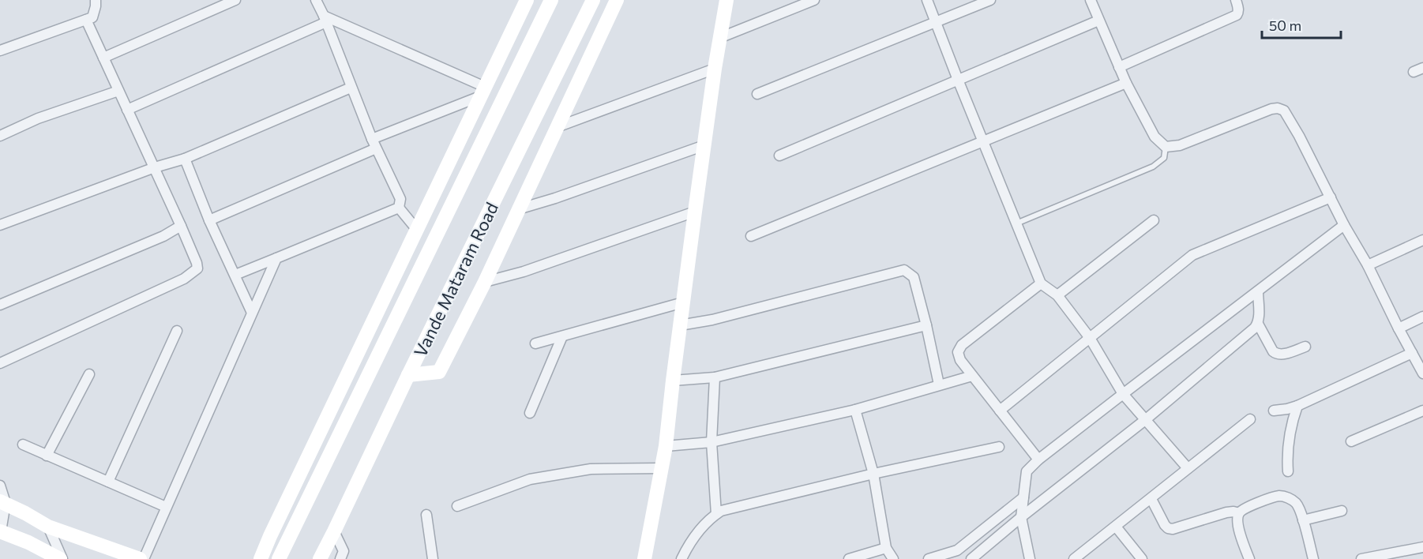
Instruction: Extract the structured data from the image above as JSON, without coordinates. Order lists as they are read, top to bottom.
{
  "streets": {
    "street": ["Vande Mataram Road"]
  },
  "scale_bar": "50 m"
}
